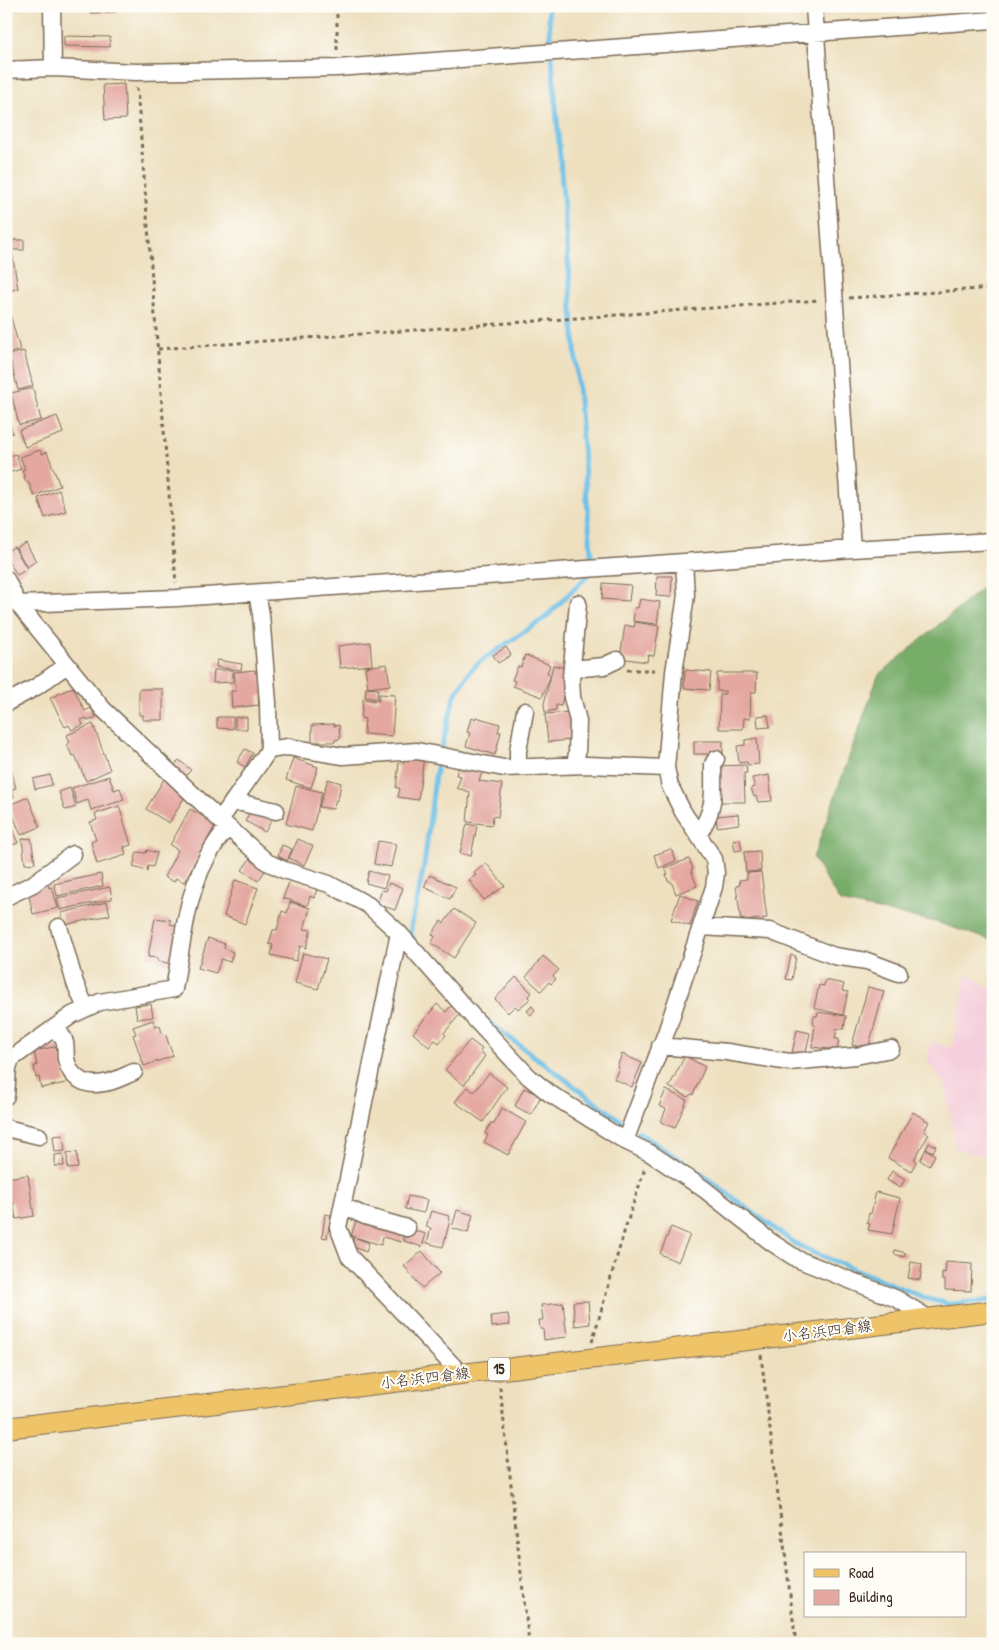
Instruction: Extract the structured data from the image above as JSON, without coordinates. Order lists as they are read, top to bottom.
{
  "streets": {
    "main road": ["小名浜四倉線", "15"]
  },
  "legend": ["Road", "Building"]
}
